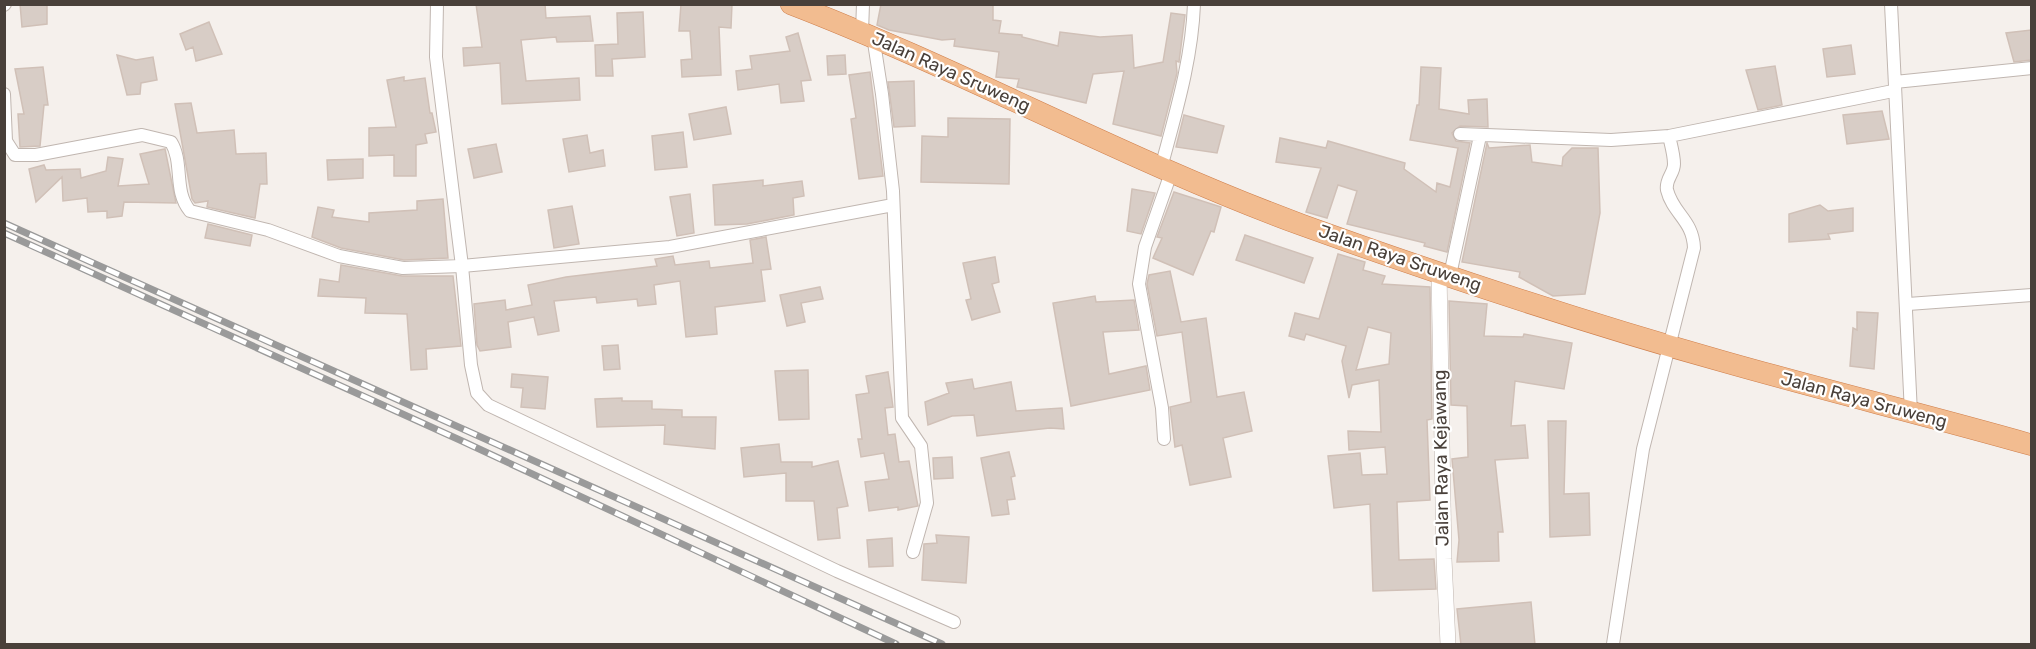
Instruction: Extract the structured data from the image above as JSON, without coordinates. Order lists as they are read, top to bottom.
{
  "streets": {
    "highway": ["Jalan Raya Sruweng"],
    "street": ["Jalan Raya Kejawang"]
  },
  "crossings": [
    ["Jalan Raya Sruweng", "Jalan Raya Kejawang"]
  ]
}
